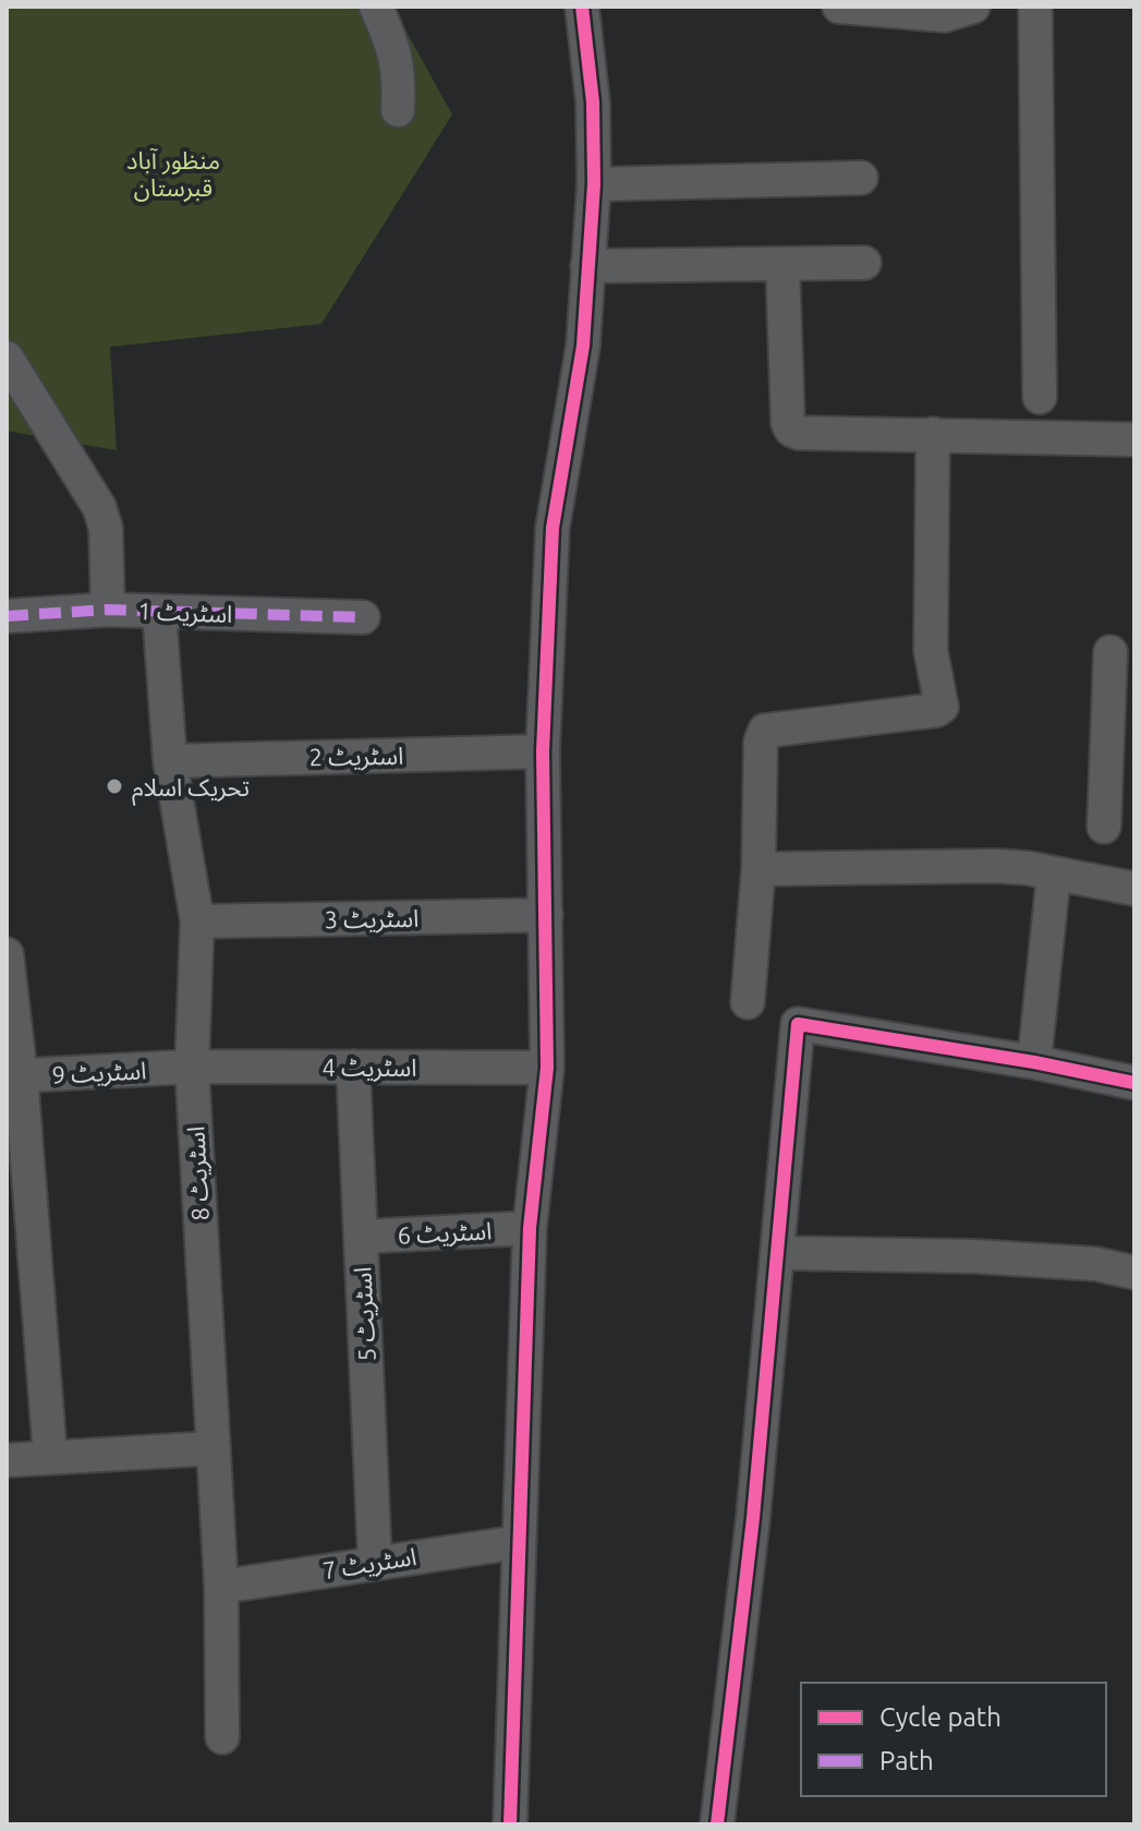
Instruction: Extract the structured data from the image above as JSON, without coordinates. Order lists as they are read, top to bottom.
{
  "streets": {
    "street": [
      "اسٹریٹ 1",
      "اسٹریٹ 2",
      "اسٹریٹ 3",
      "اسٹریٹ 4",
      "اسٹریٹ 9",
      "اسٹریٹ 8",
      "اسٹریٹ 6",
      "اسٹریٹ 5",
      "اسٹریٹ 7"
    ]
  },
  "crossings": [
    ["اسٹریٹ 1", "اسٹریٹ 8"],
    ["اسٹریٹ 2", "اسٹریٹ 8"],
    ["اسٹریٹ 3", "اسٹریٹ 8"],
    ["اسٹریٹ 4", "اسٹریٹ 9"],
    ["اسٹریٹ 4", "اسٹریٹ 8"],
    ["اسٹریٹ 4", "اسٹریٹ 5"],
    ["اسٹریٹ 9", "اسٹریٹ 8"],
    ["اسٹریٹ 8", "اسٹریٹ 7"],
    ["اسٹریٹ 6", "اسٹریٹ 5"],
    ["اسٹریٹ 5", "اسٹریٹ 7"]
  ],
  "parks": ["منظور آباد قبرستان"],
  "places": ["تحریک اسلام"],
  "legend": ["Cycle path", "Path"]
}
